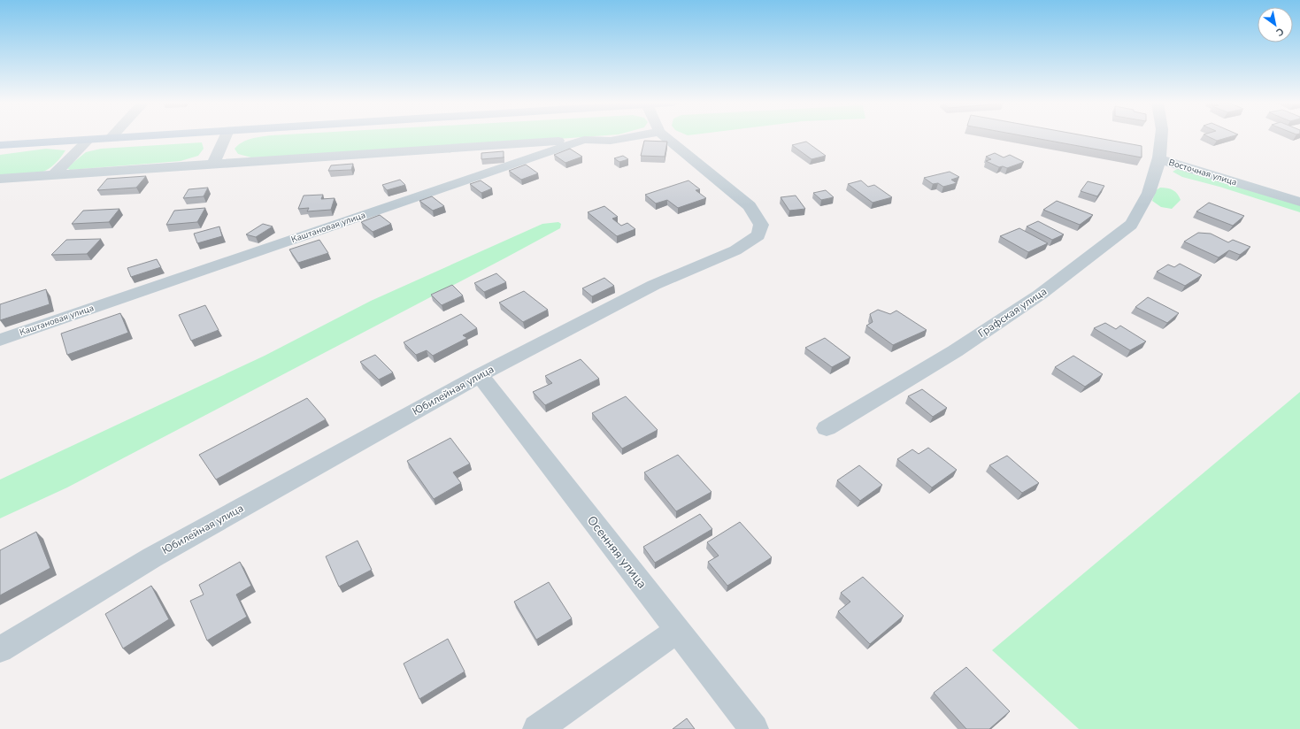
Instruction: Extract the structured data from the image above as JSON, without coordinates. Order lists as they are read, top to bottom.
{
  "streets": {
    "street": [
      "Восточная улица",
      "Каштановая улица",
      "Графская улица",
      "Юбилейная улица",
      "Осенняя улица"
    ]
  },
  "crossings": [
    ["Восточная улица", "Графская улица"],
    ["Юбилейная улица", "Осенняя улица"]
  ],
  "north": "bottom right"
}
